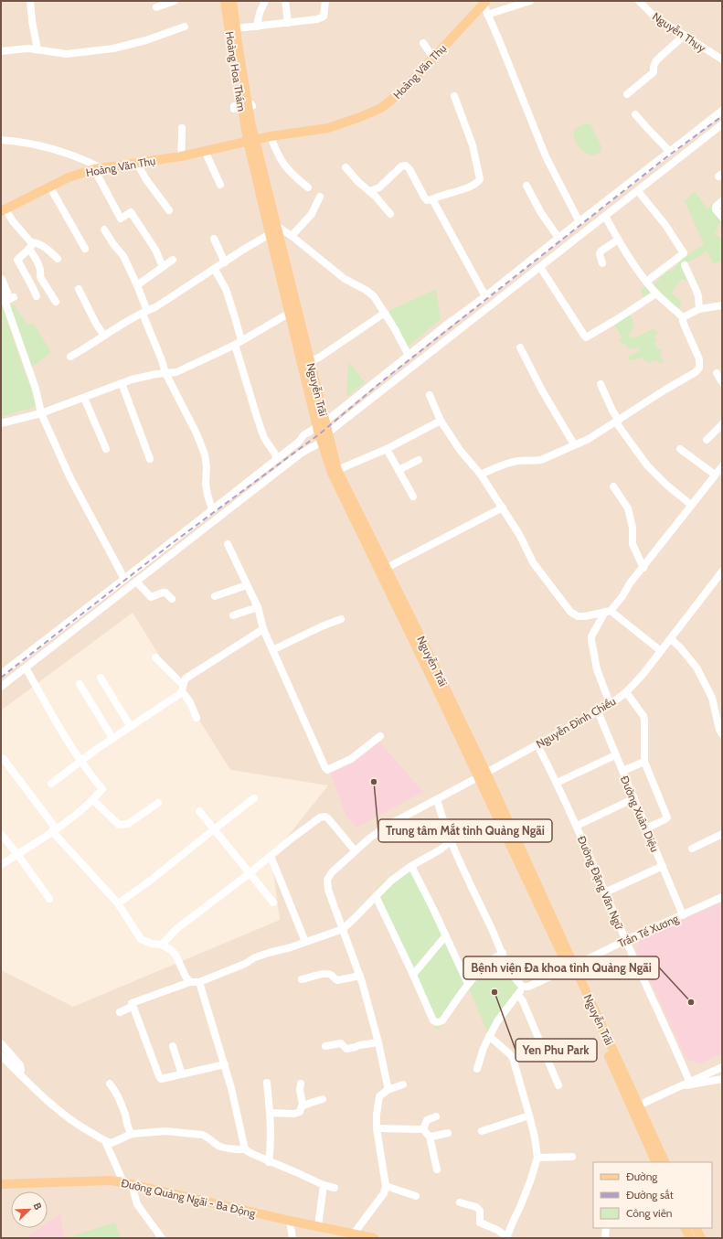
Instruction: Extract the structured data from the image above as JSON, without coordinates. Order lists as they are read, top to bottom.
{
  "streets": {
    "main road": [
      "Hoàng Hoa Thám",
      "Hoàng Văn Thụ",
      "Nguyễn Trãi",
      "Đường Quảng Ngãi - Ba Động"
    ],
    "street": [
      "Nguyễn Thụy",
      "Nguyễn Đình Chiểu",
      "Đường Xuân Diệu",
      "Đường Đặng Văn Ngữ",
      "Trần Tế Xương"
    ]
  },
  "crossings": [
    ["Hoàng Hoa Thám", "Hoàng Văn Thụ"],
    ["Hoàng Hoa Thám", "Nguyễn Trãi"],
    ["Hoàng Văn Thụ", "Nguyễn Trãi"],
    ["Nguyễn Trãi", "Nguyễn Đình Chiểu"],
    ["Nguyễn Trãi", "Trần Tế Xương"],
    ["Nguyễn Đình Chiểu", "Đường Xuân Diệu"],
    ["Nguyễn Đình Chiểu", "Đường Đặng Văn Ngữ"],
    ["Đường Xuân Diệu", "Trần Tế Xương"],
    ["Đường Đặng Văn Ngữ", "Trần Tế Xương"]
  ],
  "places": ["Trung tâm Mắt tỉnh Quảng Ngãi", "Yen Phu Park", "Bệnh viện Đa khoa tỉnh Quảng Ngãi"],
  "legend": ["Đường", "Đường sắt", "Công viên"],
  "north": "top right"
}
